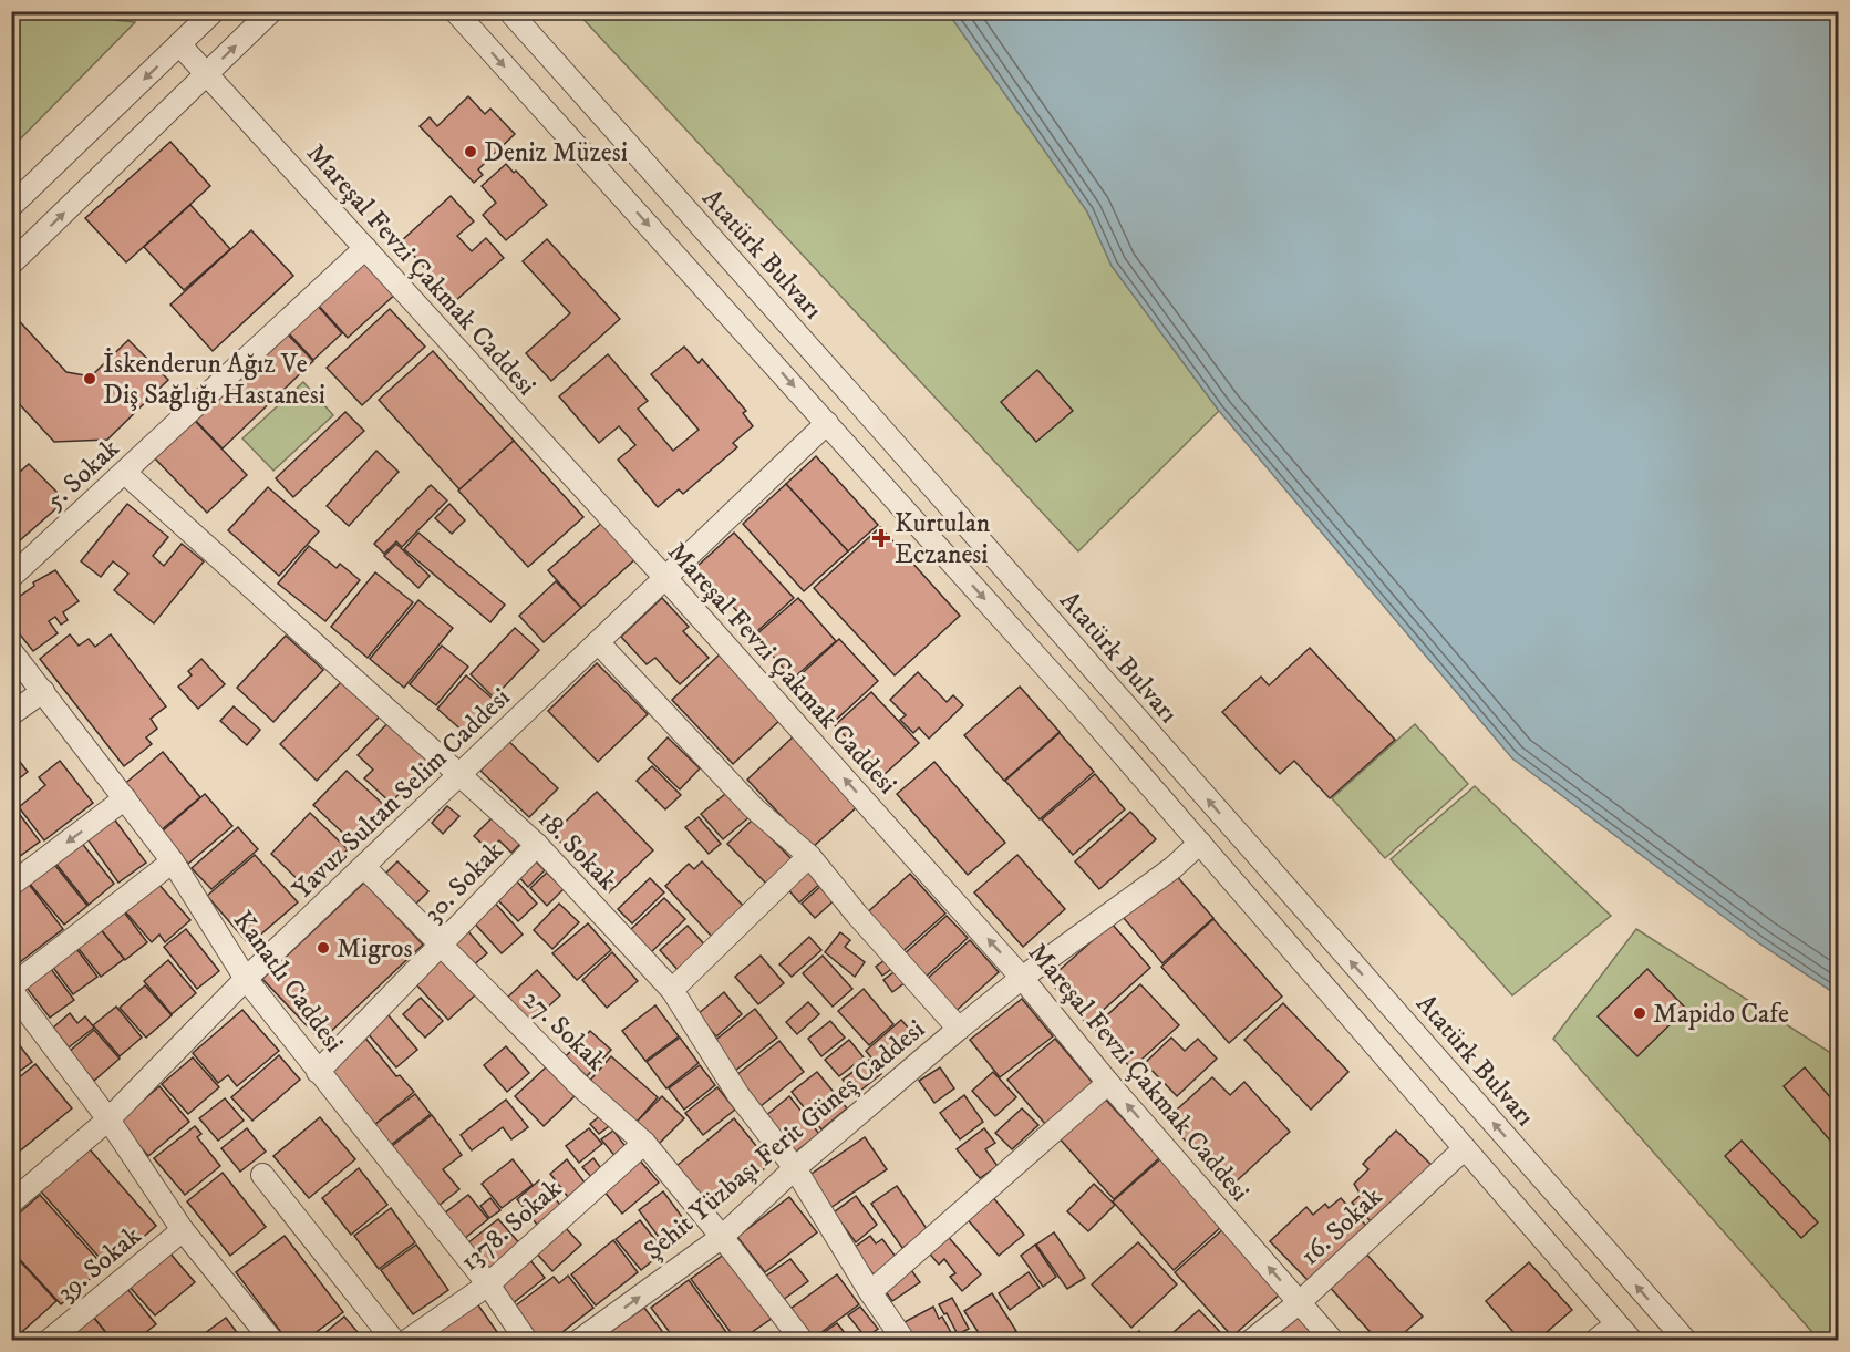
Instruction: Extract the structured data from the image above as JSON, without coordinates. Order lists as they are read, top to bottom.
{
  "streets": {
    "street": [
      "Atatürk Bulvarı",
      "Mareşal Fevzi Çakmak Caddesi",
      "5. Sokak",
      "Yavuz Sultan Selim Caddesi",
      "18. Sokak",
      "30. Sokak",
      "Kanatlı Caddesi",
      "27. Sokak",
      "Şehit Yüzbaşı Ferit Güneş Caddesi",
      "1378. Sokak",
      "16. Sokak",
      "39. Sokak"
    ]
  },
  "crossings": [
    ["Mareşal Fevzi Çakmak Caddesi", "5. Sokak"],
    ["Mareşal Fevzi Çakmak Caddesi", "Yavuz Sultan Selim Caddesi"],
    ["Mareşal Fevzi Çakmak Caddesi", "Şehit Yüzbaşı Ferit Güneş Caddesi"],
    ["Mareşal Fevzi Çakmak Caddesi", "16. Sokak"],
    ["5. Sokak", "18. Sokak"],
    ["Yavuz Sultan Selim Caddesi", "18. Sokak"],
    ["Yavuz Sultan Selim Caddesi", "Kanatlı Caddesi"],
    ["Yavuz Sultan Selim Caddesi", "27. Sokak"],
    ["18. Sokak", "30. Sokak"],
    ["18. Sokak", "Şehit Yüzbaşı Ferit Güneş Caddesi"],
    ["30. Sokak", "Kanatlı Caddesi"],
    ["30. Sokak", "27. Sokak"],
    ["Kanatlı Caddesi", "1378. Sokak"],
    ["27. Sokak", "Şehit Yüzbaşı Ferit Güneş Caddesi"],
    ["27. Sokak", "1378. Sokak"]
  ],
  "places": {
    "other": [
      "Deniz Müzesi",
      "İskenderun Ağız Ve Diş Sağlığı Hastanesi",
      "Migros",
      "Mapido Cafe"
    ],
    "health": ["Kurtulan Eczanesi"]
  }
}
